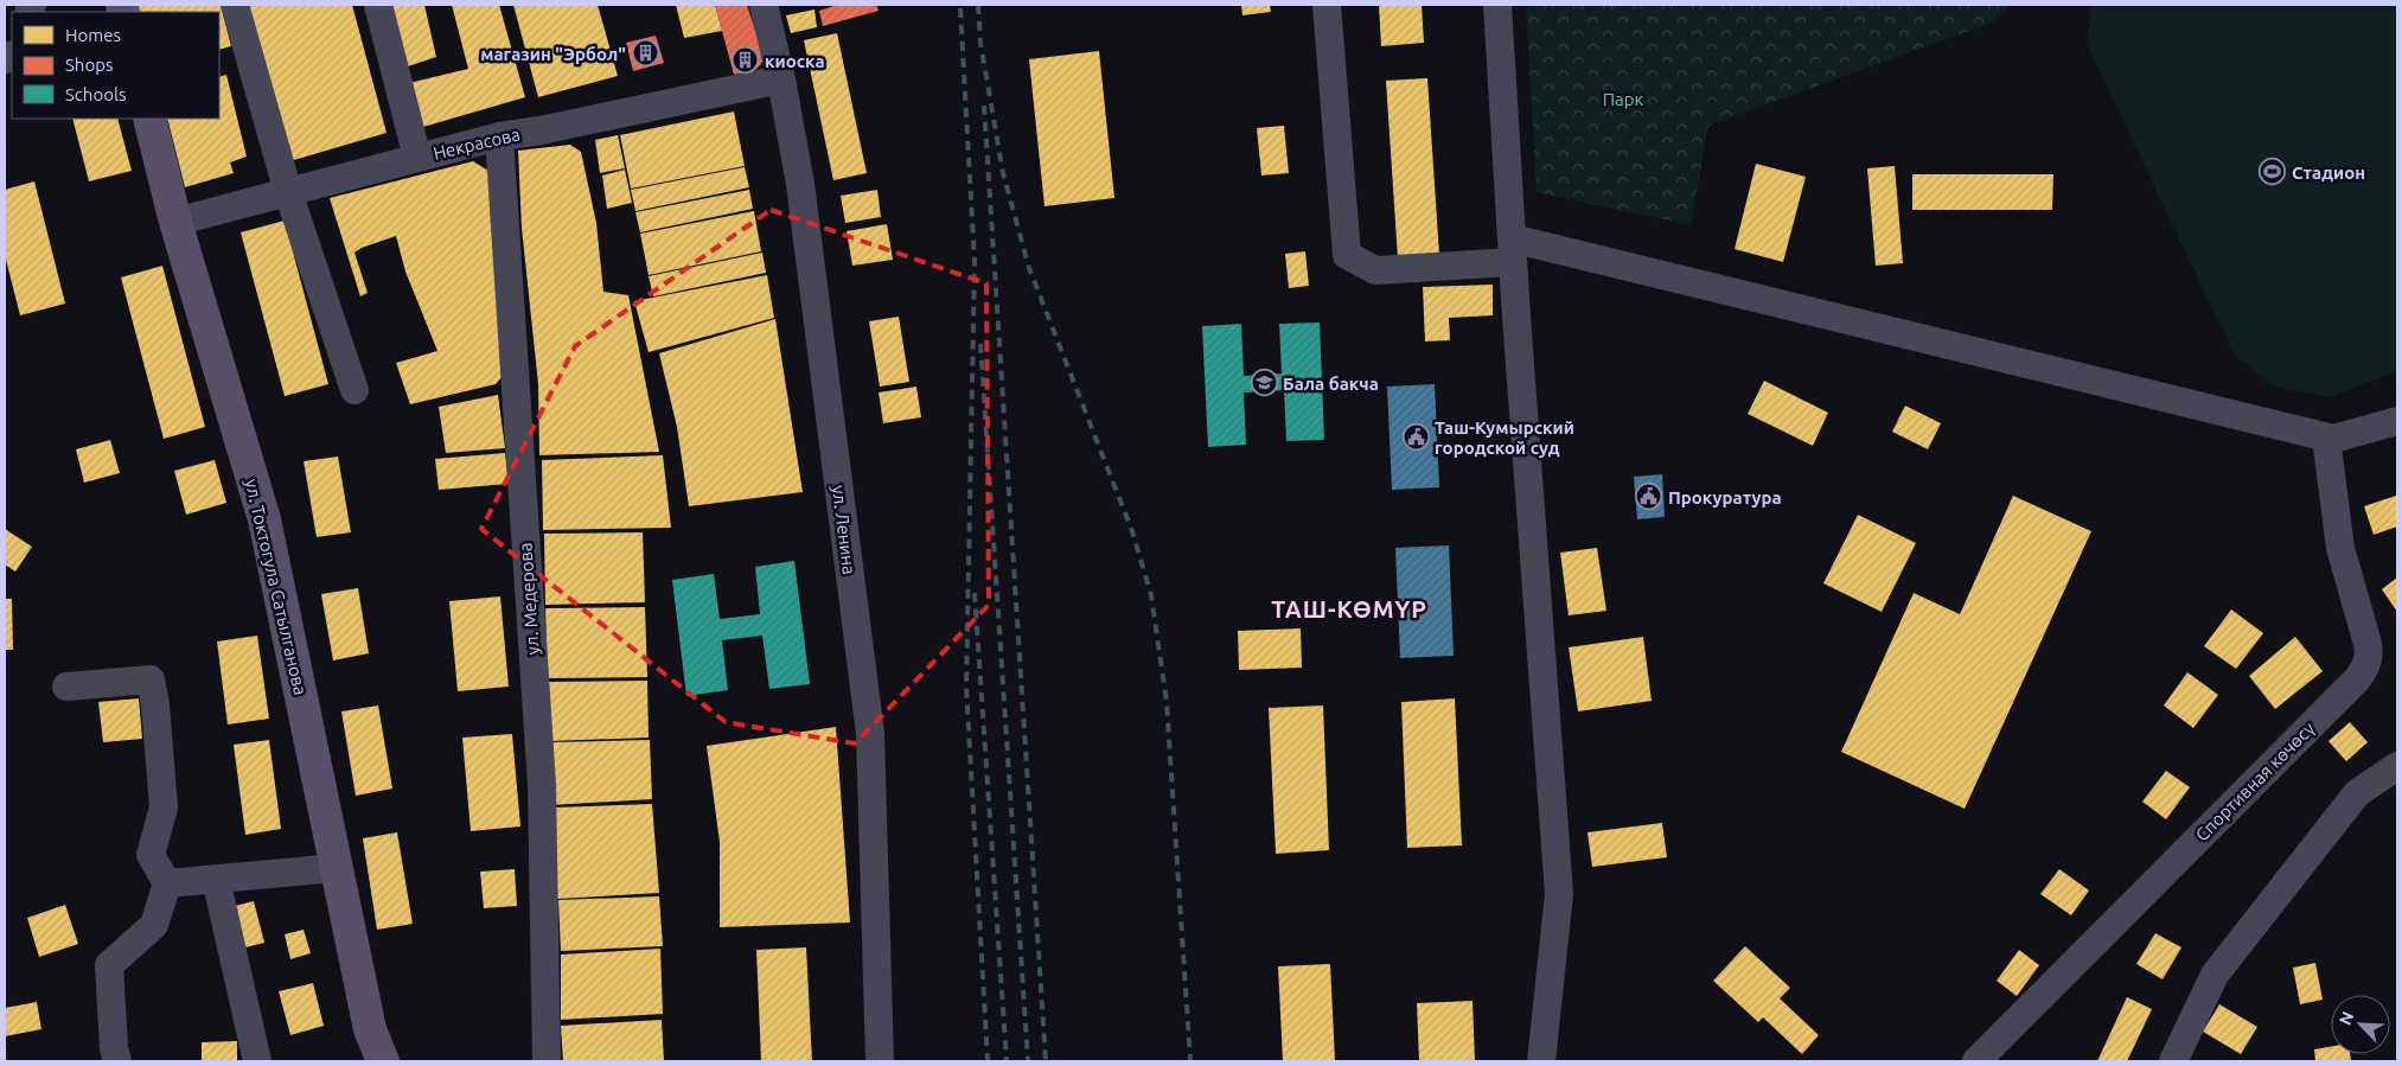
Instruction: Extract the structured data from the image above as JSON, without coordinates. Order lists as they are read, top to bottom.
{
  "streets": {
    "main road": ["ул. Токтогула Сатылганова"],
    "street": [
      "Некрасова",
      "ул. Ленина",
      "ул. Медерова",
      "Спортивная көчөсү"
    ]
  },
  "crossings": [
    ["Некрасова", "ул. Ленина"],
    ["Некрасова", "ул. Токтогула Сатылганова"],
    ["Некрасова", "ул. Медерова"]
  ],
  "districts": ["ТАШ-КӨМҮР"],
  "parks": ["Парк"],
  "places": {
    "building": ["магазин \"Эрбол\"", "киоска"],
    "sports": ["Стадион"],
    "school or university": ["Бала бакча"],
    "public building": ["Таш-Кумырский городской суд", "Прокуратура"]
  },
  "legend": ["Homes", "Shops", "Schools"],
  "north": "top left"
}
